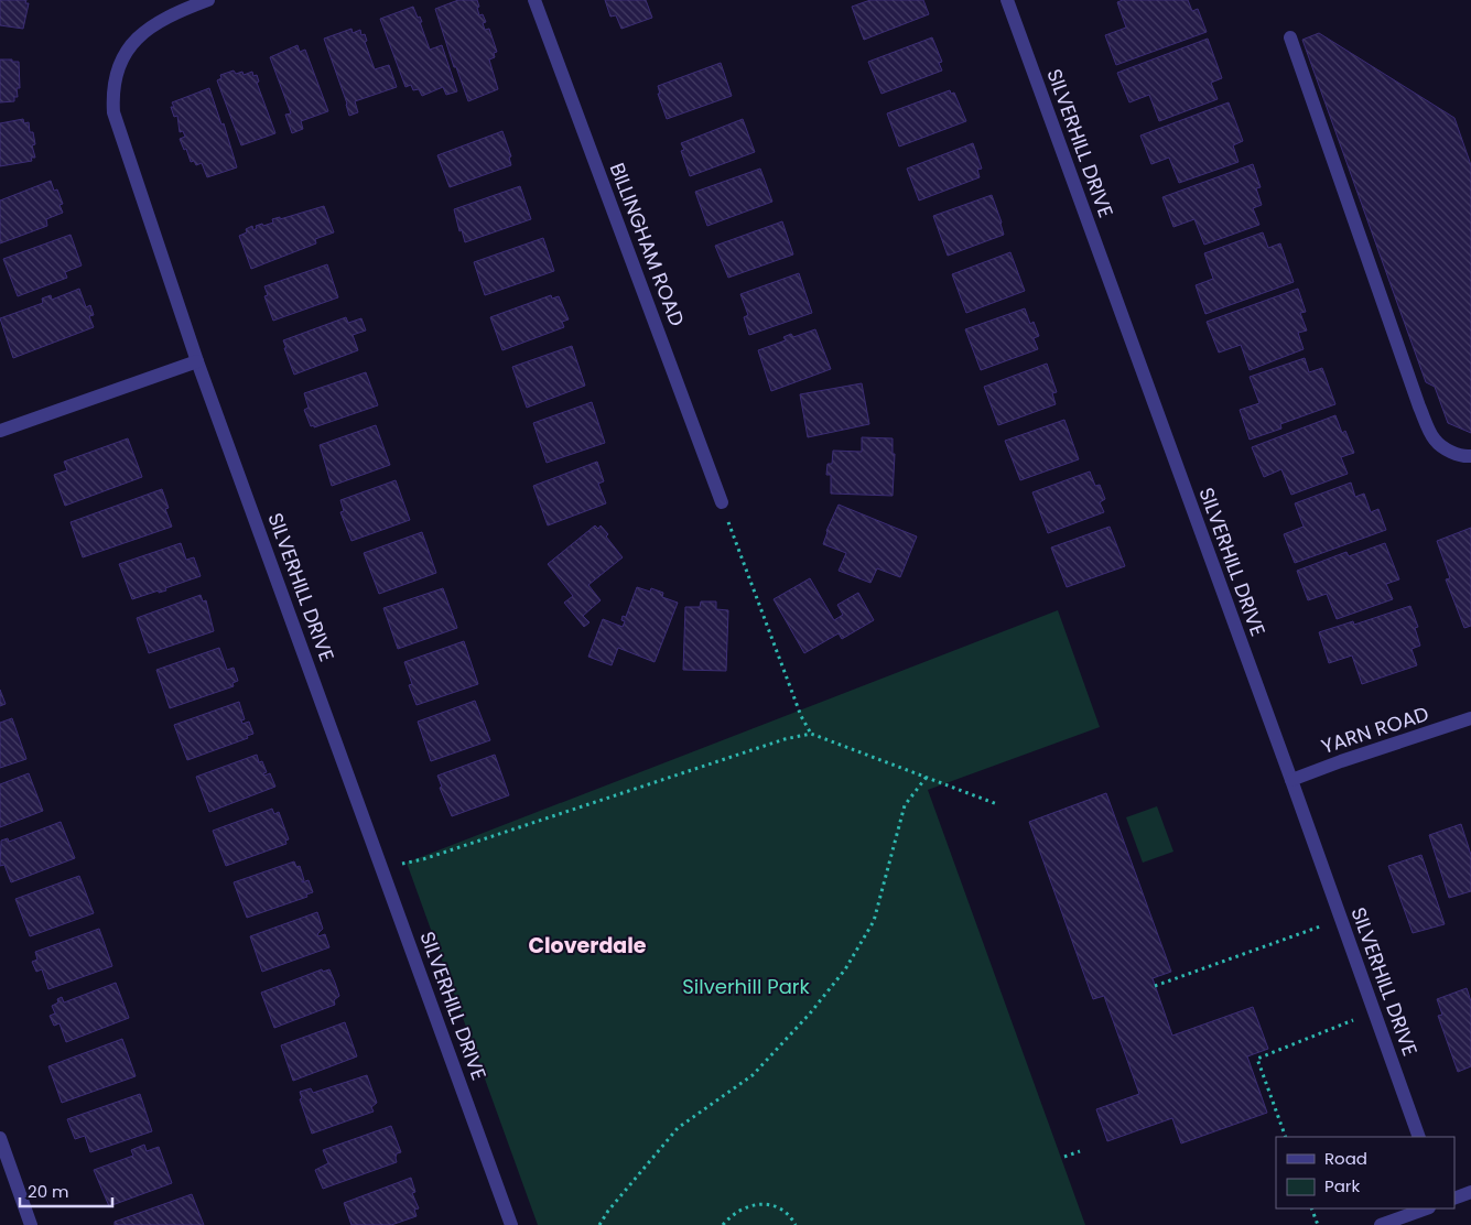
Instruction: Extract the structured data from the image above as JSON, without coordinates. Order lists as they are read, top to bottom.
{
  "streets": {
    "street": ["SILVERHILL DRIVE", "BILLINGHAM ROAD", "YARN ROAD"]
  },
  "crossings": [
    ["SILVERHILL DRIVE", "YARN ROAD"]
  ],
  "districts": ["Cloverdale"],
  "parks": ["Silverhill Park"],
  "legend": ["Road", "Park"],
  "scale_bar": "20 m"
}
